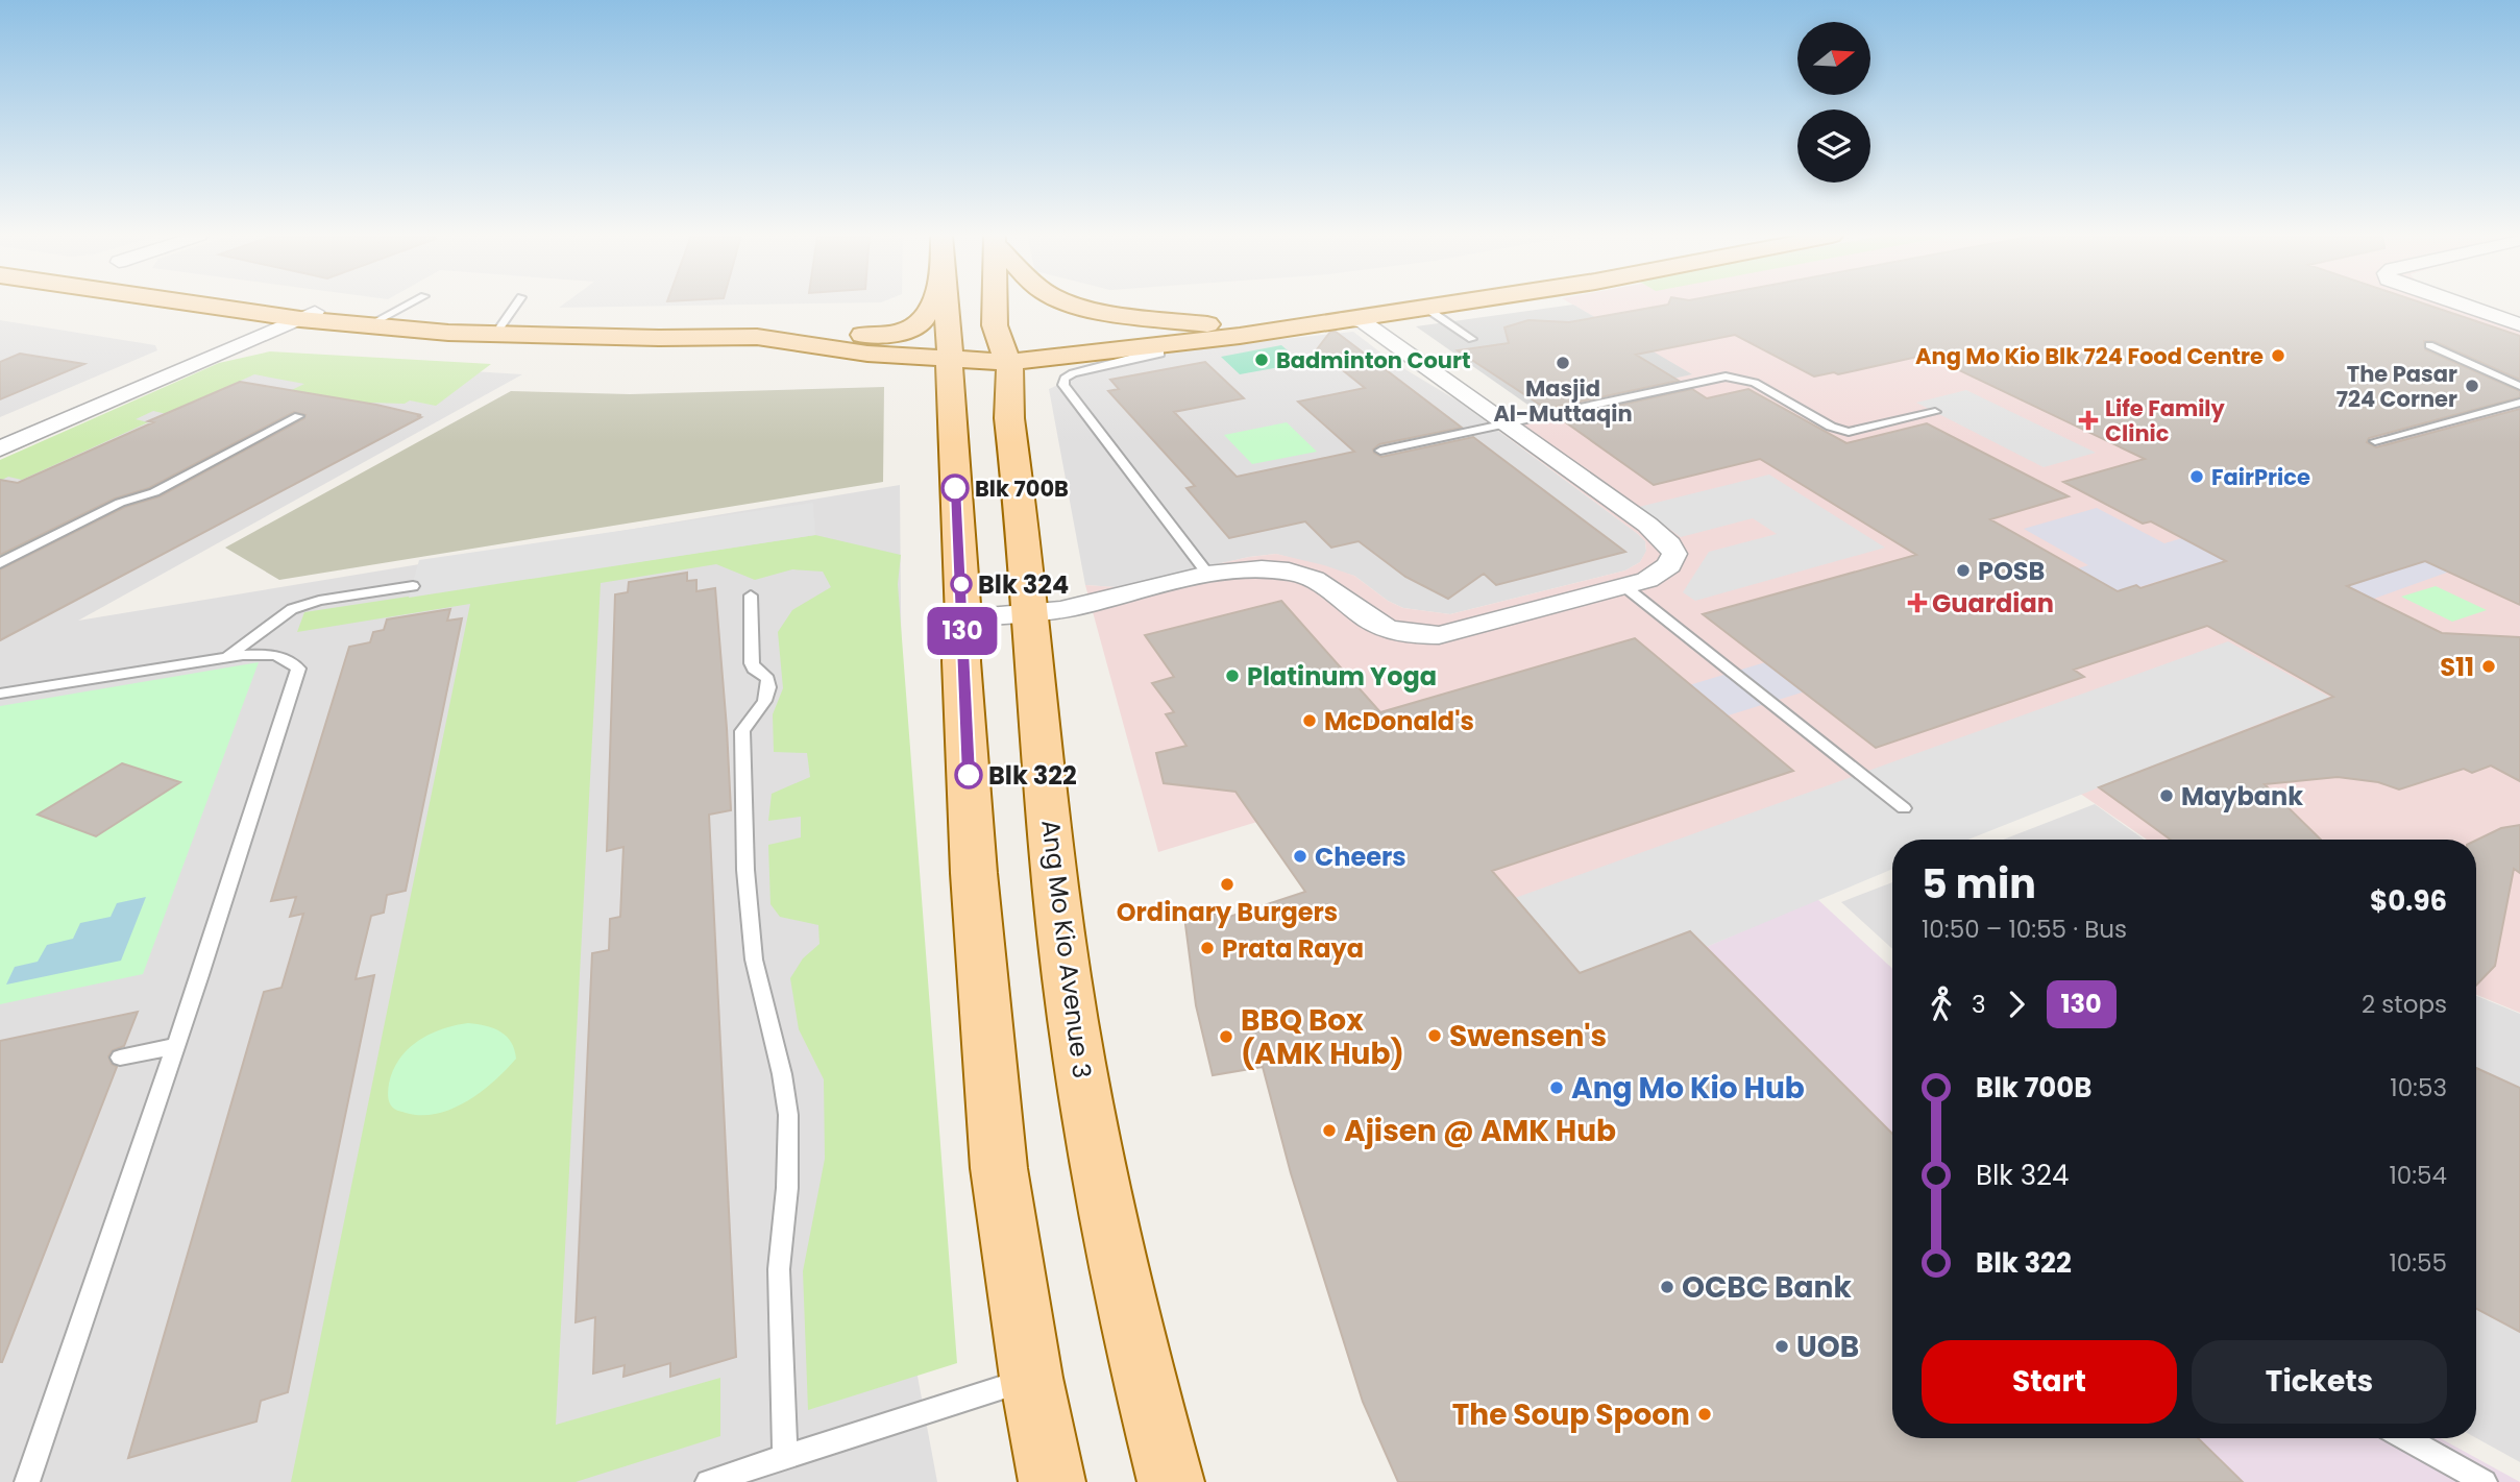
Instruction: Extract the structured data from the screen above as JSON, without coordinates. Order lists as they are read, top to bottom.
{
  "streets": {
    "main road": ["Ang Mo Kio Avenue 3"]
  },
  "places": {
    "other": [
      "Ang Mo Kio Blk 724 Food Centre",
      "Badminton Court",
      "Masjid Al-Muttaqin",
      "The Pasar 724 Corner",
      "FairPrice",
      "Blk 700B",
      "POSB",
      "Blk 324",
      "S11",
      "Platinum Yoga",
      "McDonald's",
      "Blk 322",
      "Maybank",
      "Cheers",
      "Ordinary Burgers",
      "Prata Raya",
      "Swensen's",
      "BBQ Box (AMK Hub)",
      "Ang Mo Kio Hub",
      "Ajisen @ AMK Hub",
      "OCBC Bank",
      "UOB",
      "The Soup Spoon"
    ],
    "health": ["Life Family Clinic", "Guardian"]
  },
  "lines": ["bus line 130"],
  "north": "right",
  "page": {
    "on_map": "130",
    "heading": ["5 min", "10:50 – 10:55 · Bus", "$0.96"],
    "legs": ["3", "130", "2 stops"],
    "list": [
      {
        "name": "Blk 700B",
        "value": "10:53"
      },
      {
        "name": "Blk 324",
        "value": "10:54"
      },
      {
        "name": "Blk 322",
        "value": "10:55"
      }
    ],
    "buttons": ["Start", "Tickets"]
  }
}
